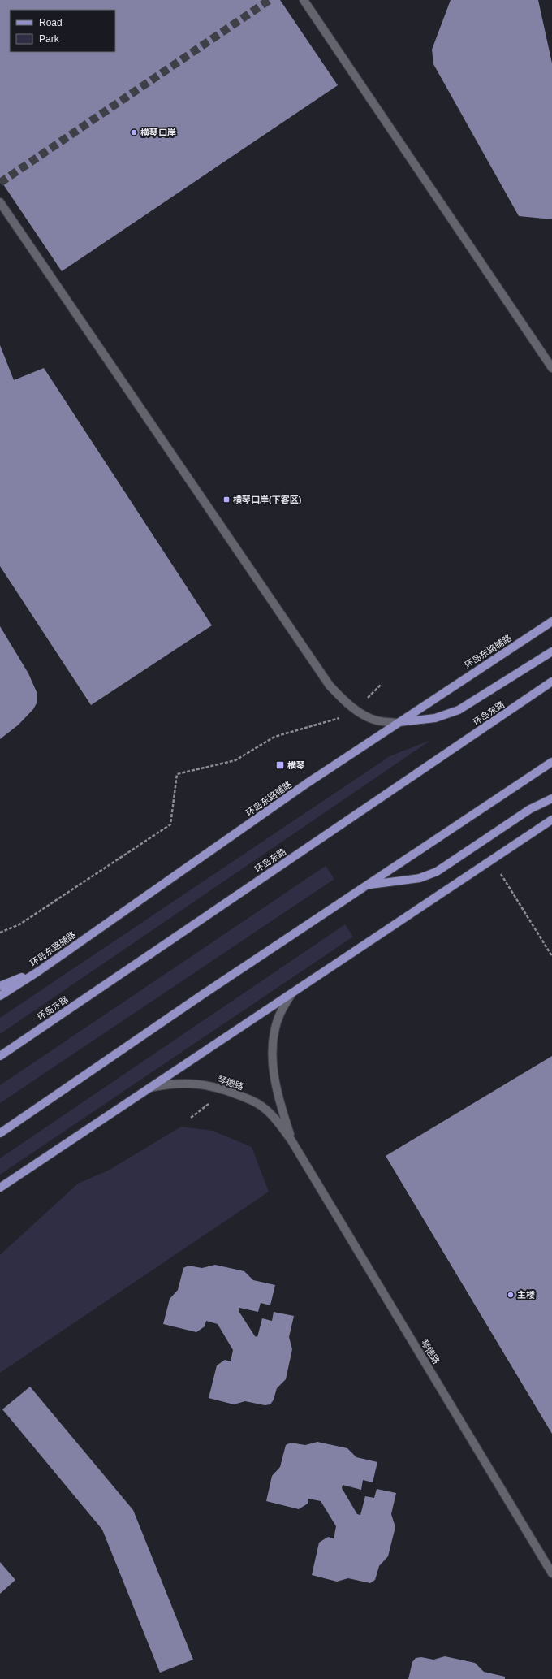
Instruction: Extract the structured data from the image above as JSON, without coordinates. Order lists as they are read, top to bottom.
{
  "streets": {
    "main road": ["环岛东路辅路", "环岛东路"],
    "street": ["琴德路"]
  },
  "places": {
    "other": ["横琴口岸", "主楼"],
    "transit": ["横琴口岸(下客区)", "横琴"]
  },
  "legend": ["Road", "Park"]
}
